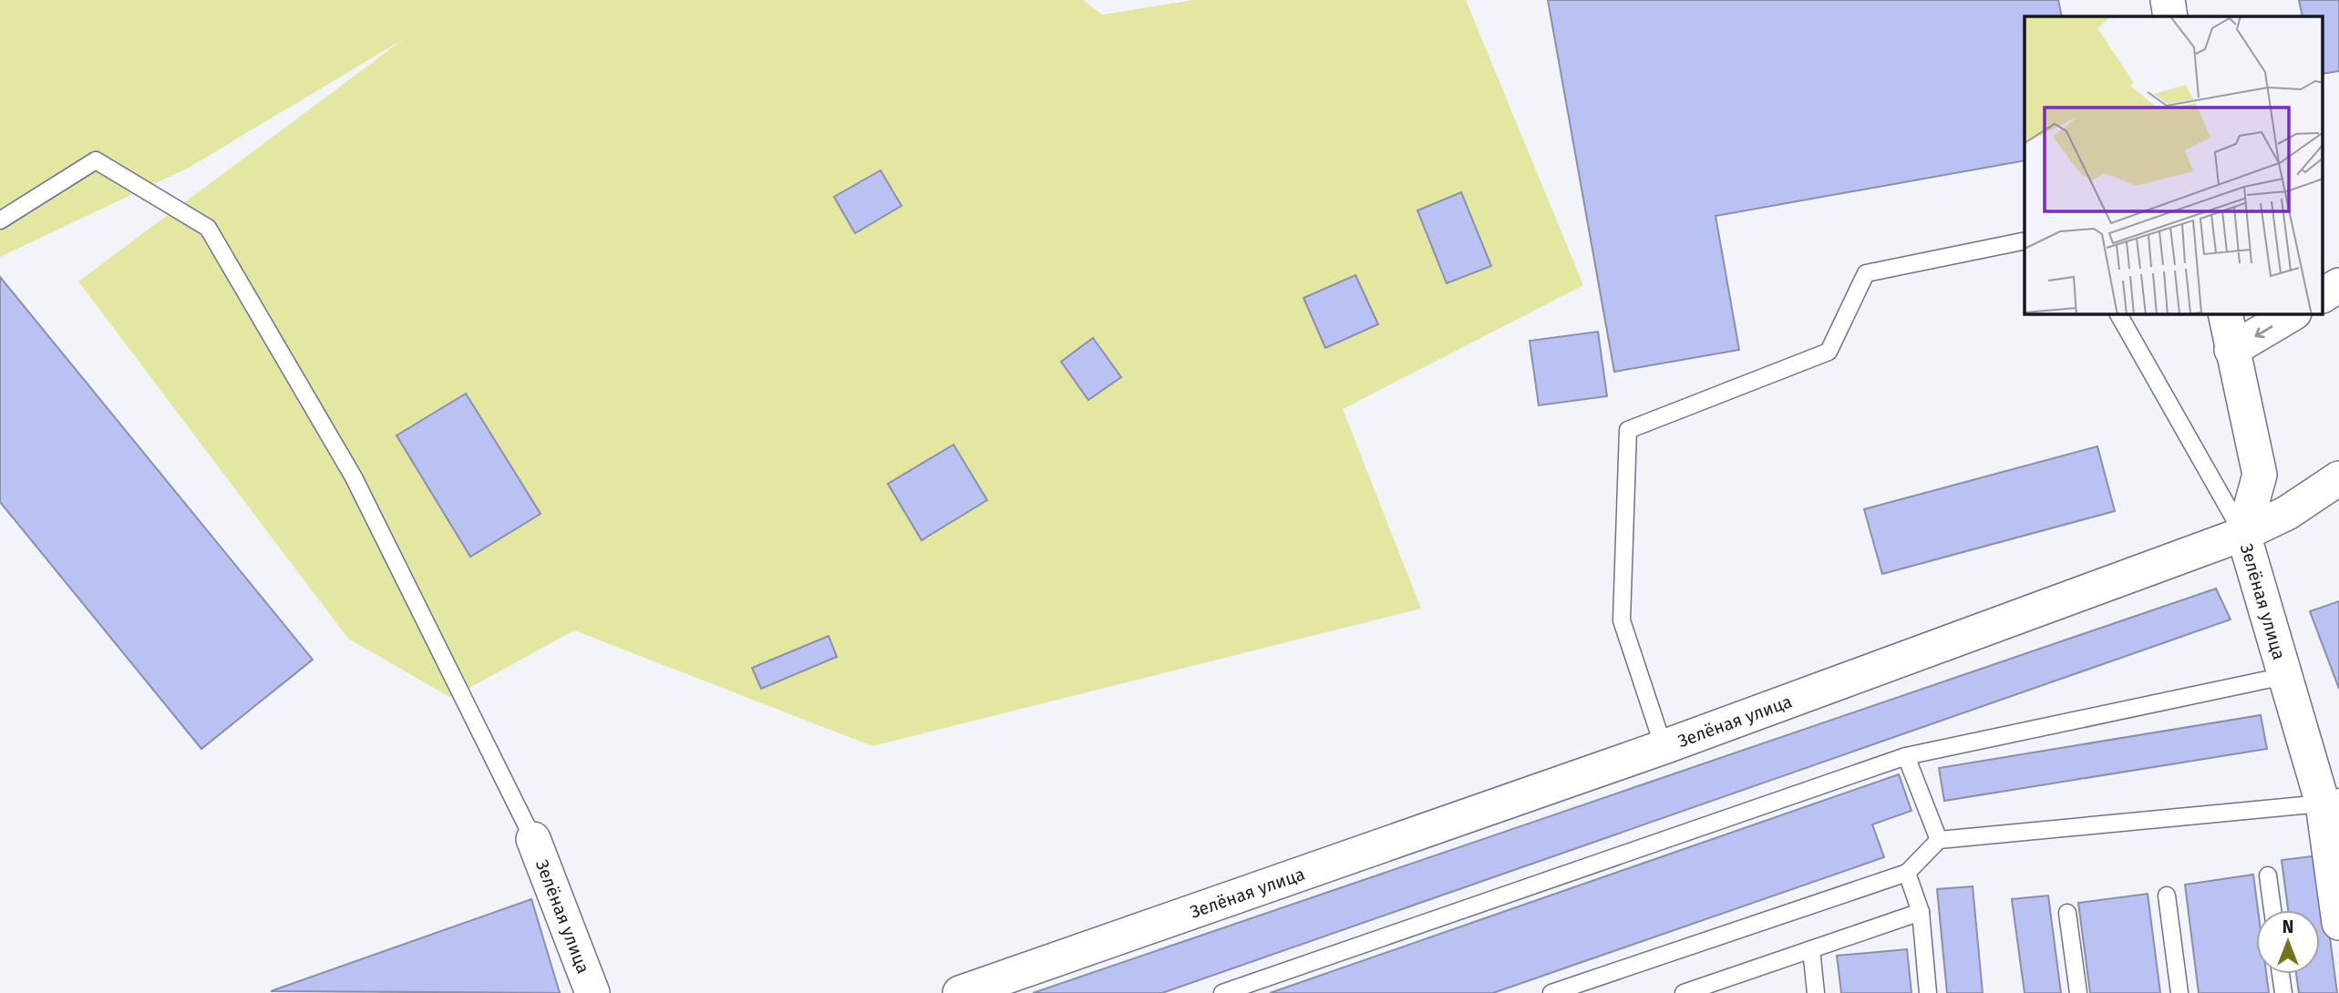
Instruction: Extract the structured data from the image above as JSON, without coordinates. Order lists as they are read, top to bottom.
{
  "streets": {
    "street": ["Зелёная улица"]
  },
  "north": "top"
}
